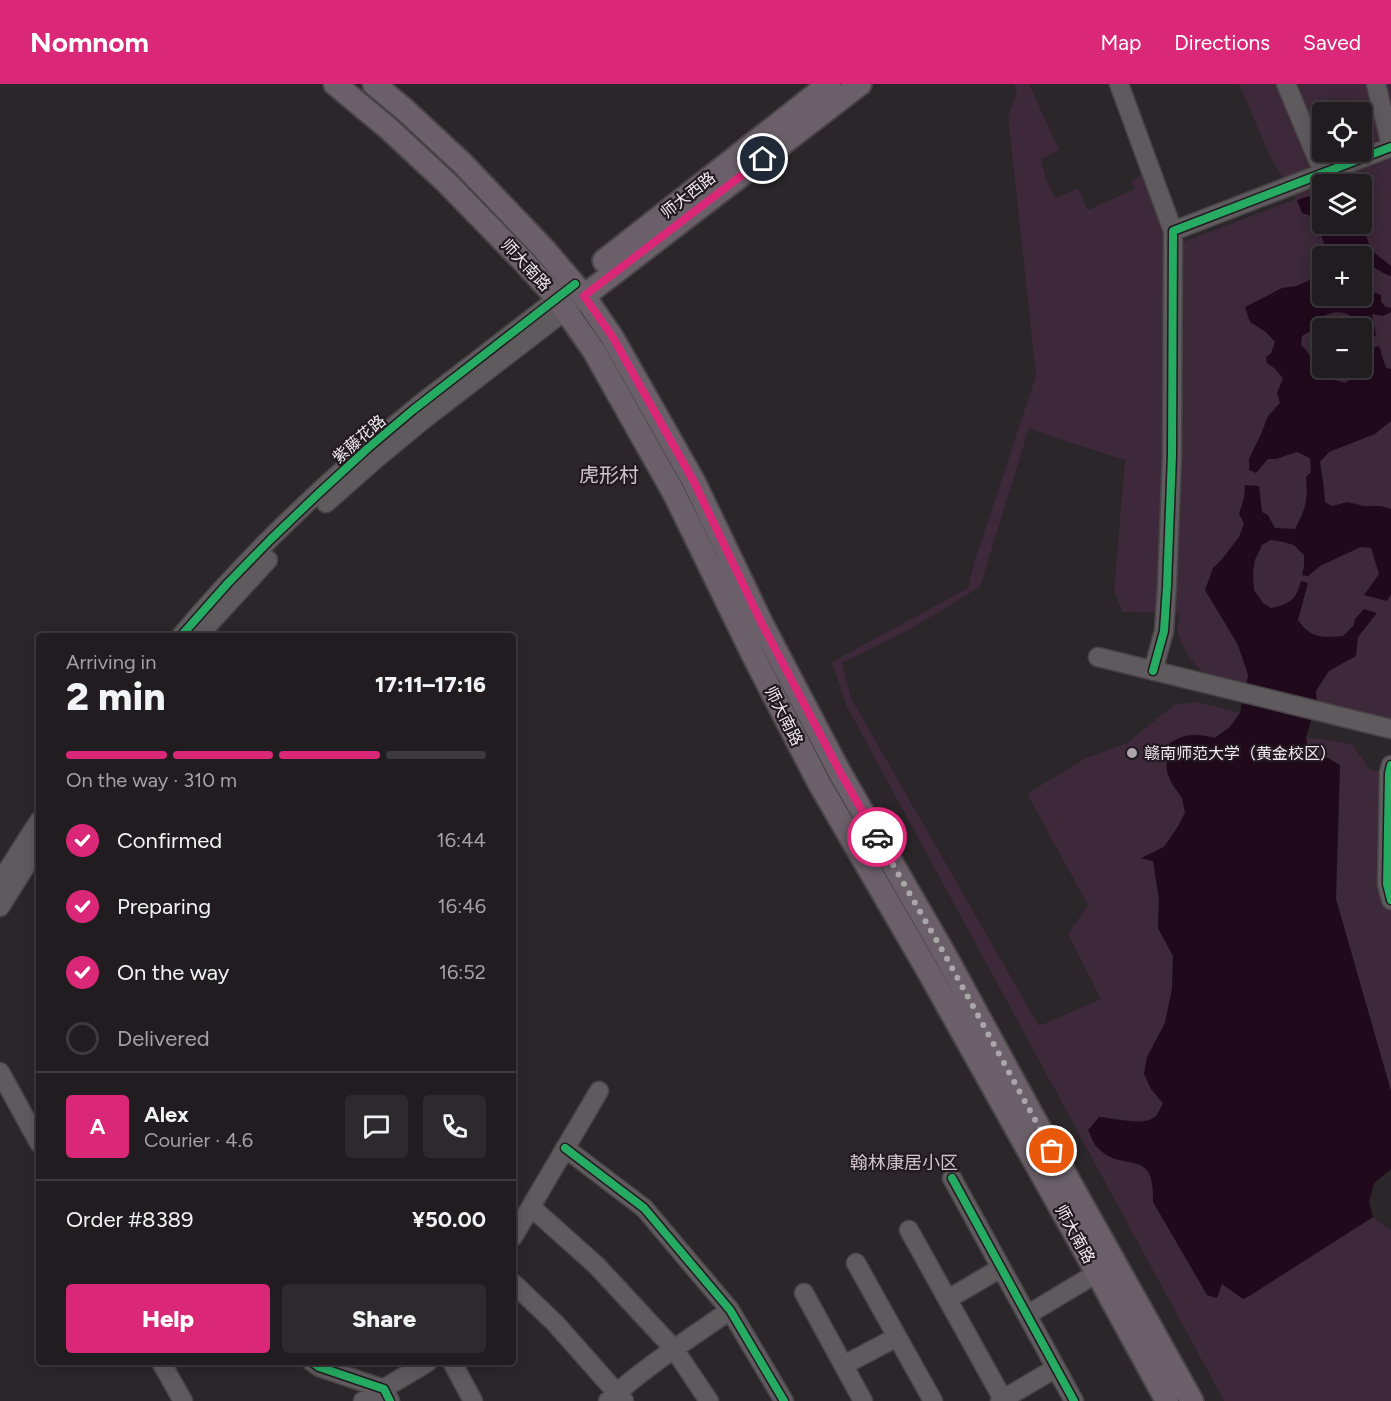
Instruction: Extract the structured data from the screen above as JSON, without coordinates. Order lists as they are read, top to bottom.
{
  "streets": {
    "main road": ["师大西路", "师大南路"],
    "street": ["紫藤花路"]
  },
  "crossings": [
    ["师大西路", "师大南路"],
    ["师大西路", "紫藤花路"],
    ["师大南路", "紫藤花路"]
  ],
  "districts": ["虎形村", "翰林康居小区"],
  "places": ["赣南师范大学（黄金校区）"],
  "page": {
    "header": "Nomnom",
    "nav": ["Map", "Directions", "Saved"],
    "map_buttons": ["+", "−"],
    "heading": ["2 min", "Arriving in", "17:11–17:16"],
    "panel": [
      "Alex",
      "Courier · 4.6",
      "Order #8389",
      "¥50.00"
    ],
    "bar": "On the way · 310 m",
    "list": [
      ["Confirmed", "16:44"],
      ["Preparing", "16:46"],
      ["On the way", "16:52"],
      "Delivered"
    ],
    "round": "A",
    "buttons": ["Help", "Share"]
  }
}
